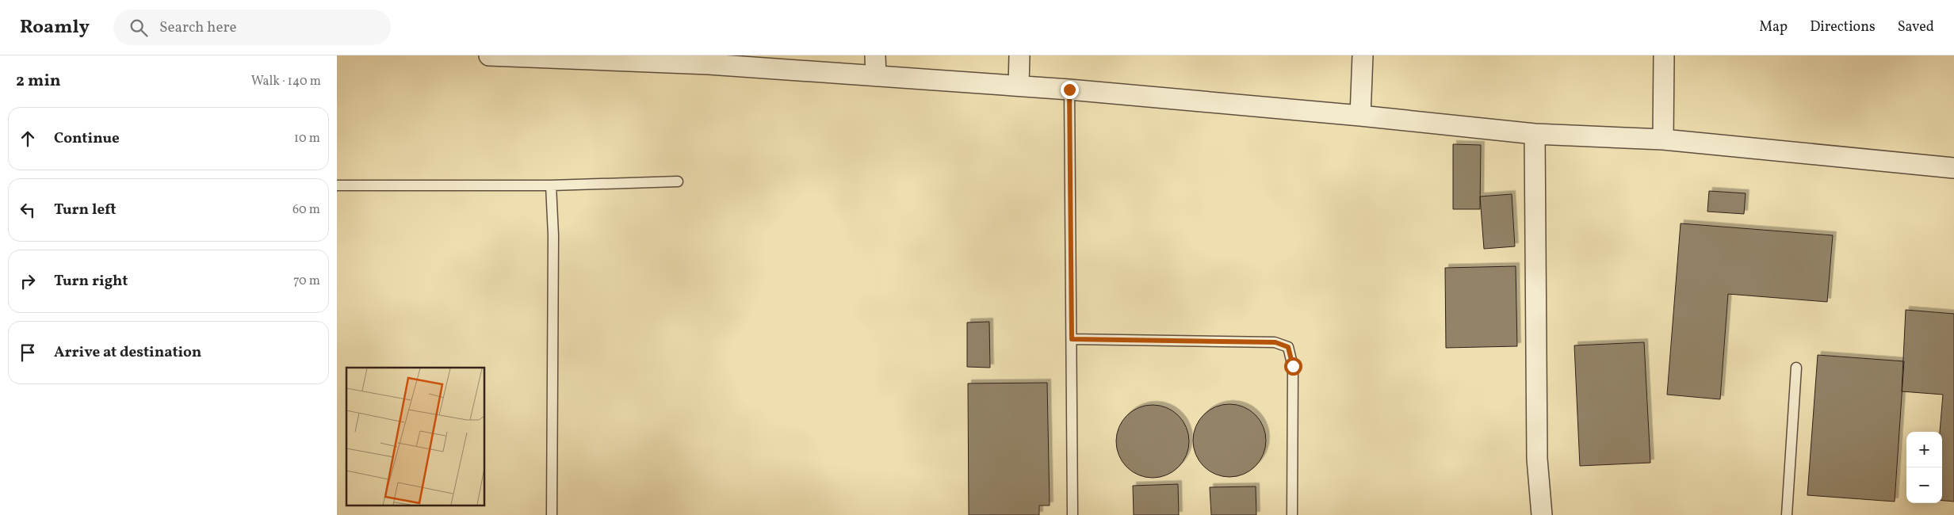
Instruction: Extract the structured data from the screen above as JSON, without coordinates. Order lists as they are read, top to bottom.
{
  "page": {
    "header": "Roamly",
    "search": "Search here",
    "nav": ["Map", "Directions", "Saved"],
    "heading": ["2 min", "Walk · 140 m"],
    "list": [
      ["Continue", "10 m"],
      ["Turn left", "60 m"],
      ["Turn right", "70 m"],
      "Arrive at destination"
    ],
    "map_buttons": ["+", "−"]
  }
}
